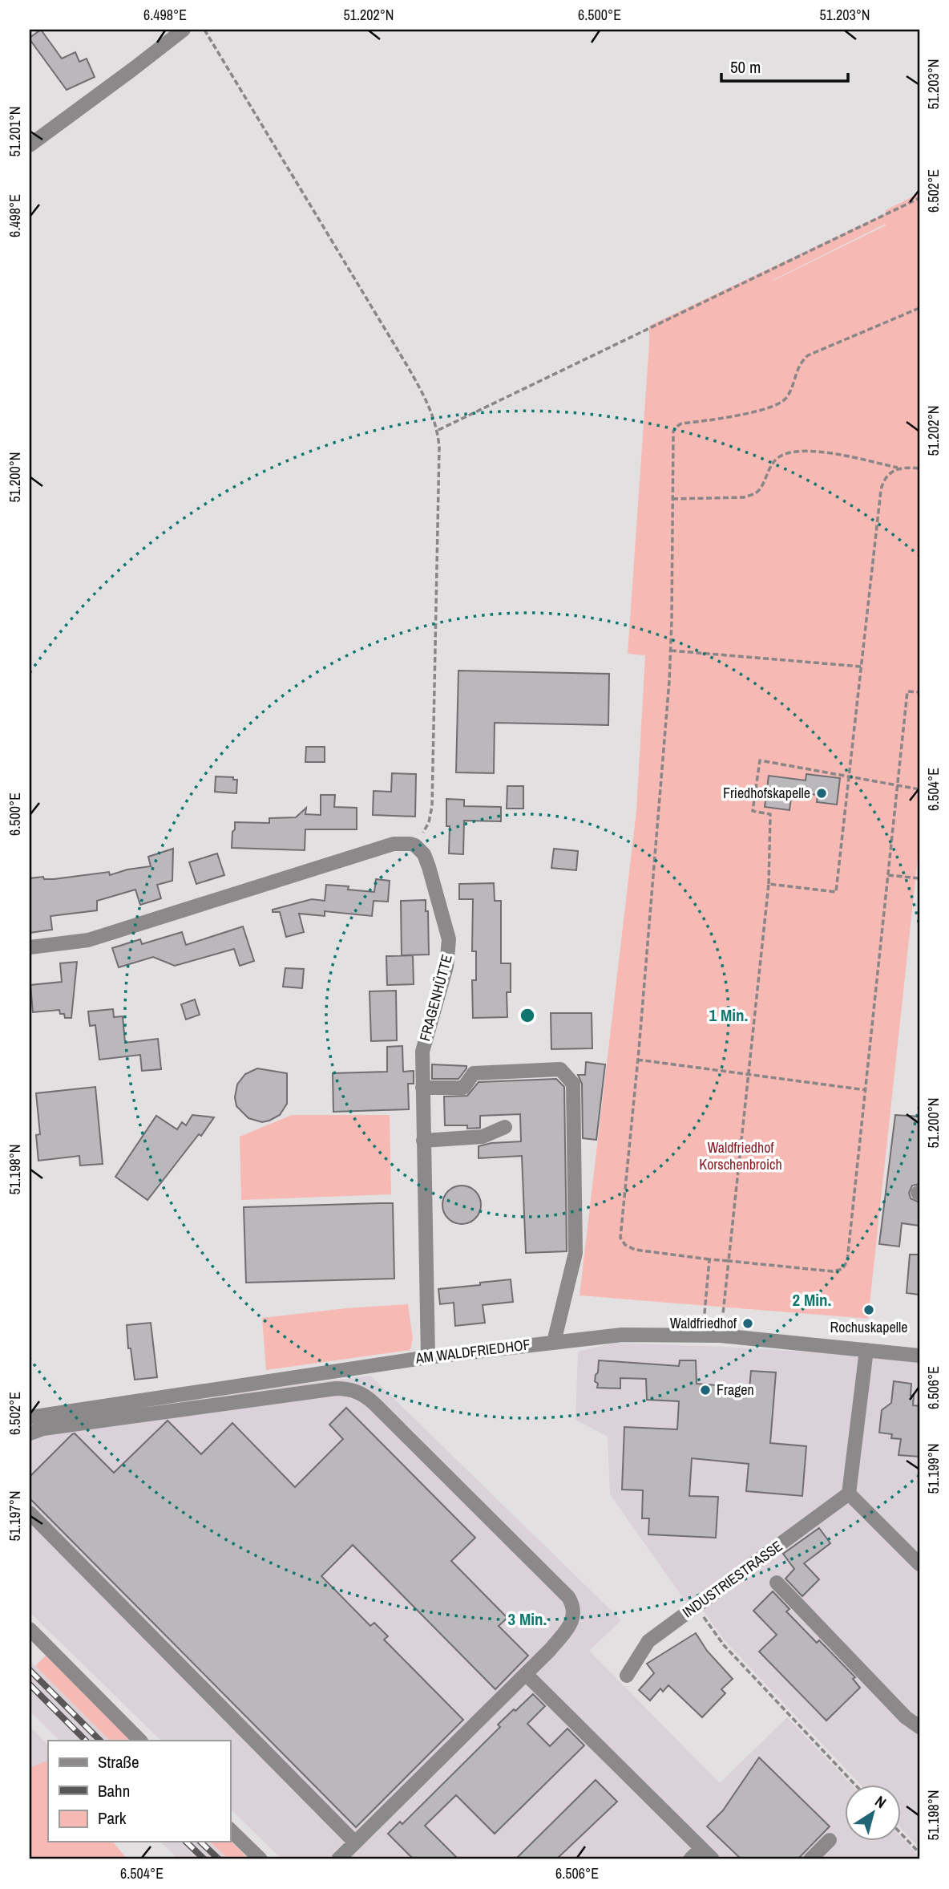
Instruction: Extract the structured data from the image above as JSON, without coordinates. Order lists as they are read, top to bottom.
{
  "streets": {
    "street": ["FRAGENHÜTTE", "AM WALDFRIEDHOF", "INDUSTRIESTRASSE"]
  },
  "crossings": [
    ["FRAGENHÜTTE", "AM WALDFRIEDHOF"]
  ],
  "parks": ["Waldfriedhof Korschenbroich"],
  "places": [
    "Friedhofskapelle",
    "Rochuskapelle",
    "Waldfriedhof",
    "Fragen"
  ],
  "legend": ["Straße", "Bahn", "Park"],
  "scale_bar": "50 m",
  "north": "top right",
  "coordinates": [
    "6.498°E",
    "51.202°N",
    "6.500°E",
    "51.203°N",
    "51.201°N",
    "6.502°E",
    "51.200°N",
    "6.504°E",
    "51.198°N",
    "6.506°E",
    "51.199°N",
    "51.197°N"
  ],
  "rings": ["1 Min.", "2 Min.", "3 Min."]
}
